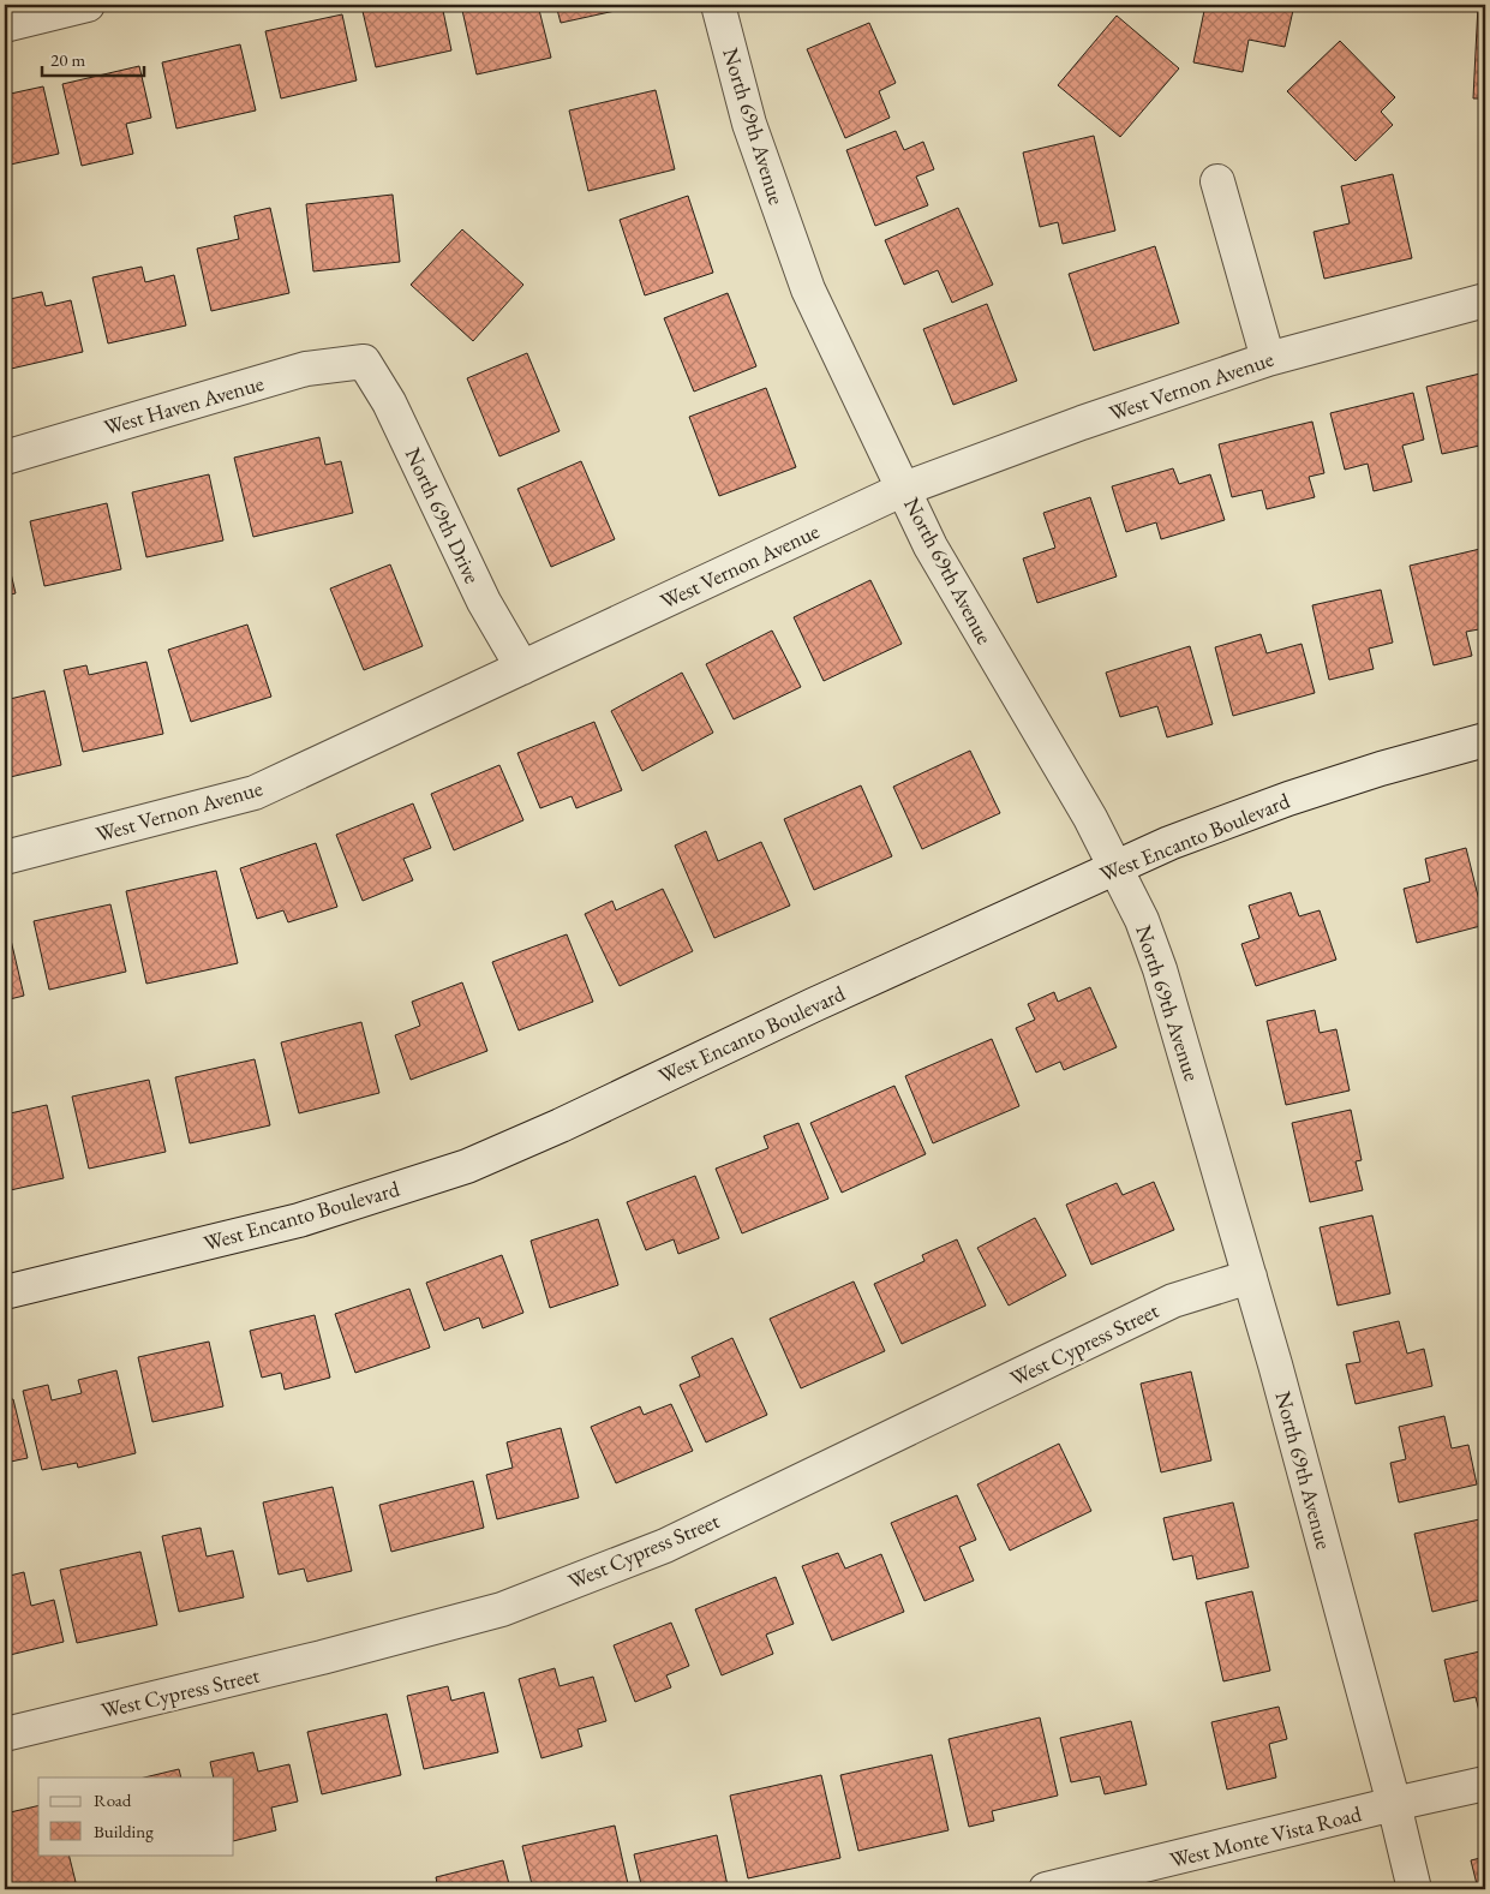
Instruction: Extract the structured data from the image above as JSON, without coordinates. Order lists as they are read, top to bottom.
{
  "streets": {
    "street": [
      "North 69th Avenue",
      "West Vernon Avenue",
      "West Haven Avenue",
      "North 69th Drive",
      "West Encanto Boulevard",
      "West Cypress Street",
      "West Monte Vista Road"
    ]
  },
  "crossings": [
    ["North 69th Avenue", "West Vernon Avenue"],
    ["North 69th Avenue", "West Encanto Boulevard"],
    ["North 69th Avenue", "West Cypress Street"],
    ["North 69th Avenue", "West Monte Vista Road"],
    ["West Vernon Avenue", "North 69th Drive"],
    ["West Haven Avenue", "North 69th Drive"]
  ],
  "legend": ["Road", "Building"],
  "scale_bar": "20 m"
}
